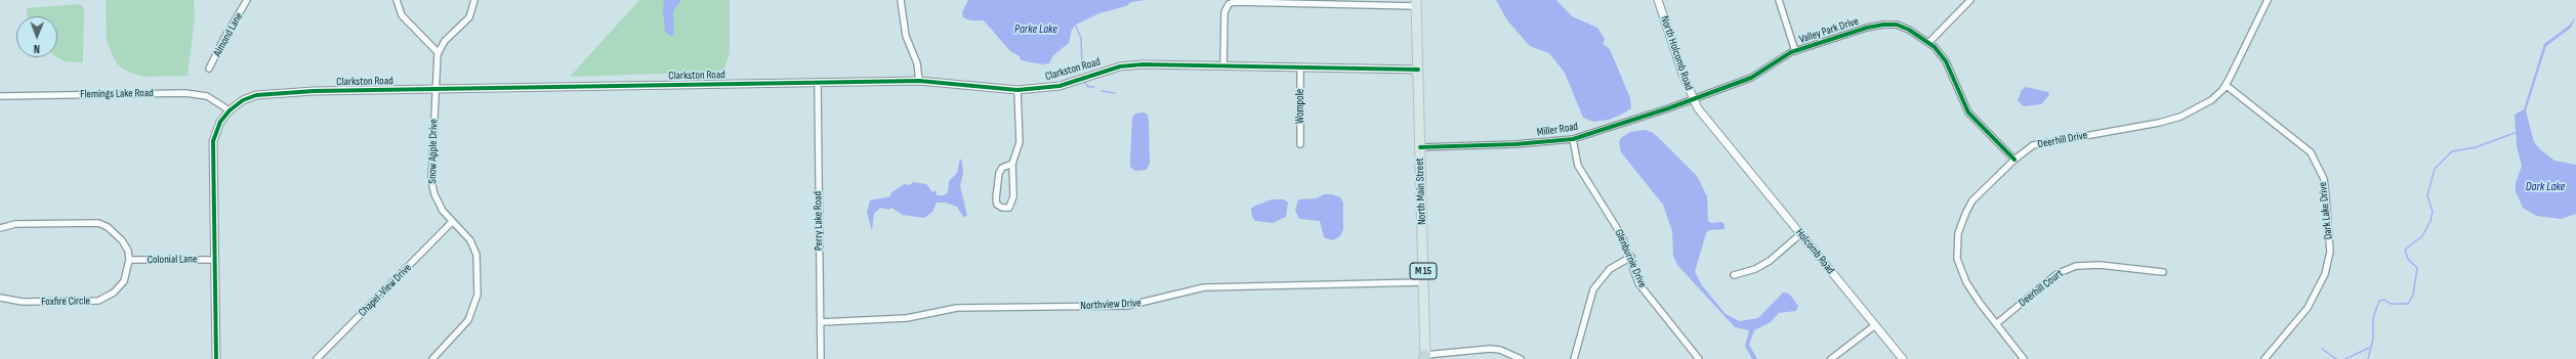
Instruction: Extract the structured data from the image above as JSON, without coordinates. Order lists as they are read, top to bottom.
{
  "streets": {
    "main road": ["North Main Street", "M 15"],
    "street": [
      "Valley Park Drive",
      "Almond Lane",
      "North Holcomb Road",
      "Clarkston Road",
      "Flemings Lake Road",
      "Wompole",
      "Miller Road",
      "Deerhill Drive",
      "Snow Apple Drive",
      "Dark Lake Drive",
      "Perry Lake Road",
      "Holcomb Road",
      "Glenburnie Drive",
      "Colonial Lane",
      "Deerhill Court",
      "Chapel-View Drive",
      "Foxfire Circle",
      "Northview Drive"
    ]
  },
  "crossings": [
    ["Valley Park Drive", "North Holcomb Road"],
    ["Valley Park Drive", "Miller Road"],
    ["Valley Park Drive", "Deerhill Drive"],
    ["North Holcomb Road", "Miller Road"],
    ["North Holcomb Road", "Holcomb Road"],
    ["Clarkston Road", "Flemings Lake Road"],
    ["Clarkston Road", "Wompole"],
    ["Clarkston Road", "Snow Apple Drive"],
    ["Clarkston Road", "North Main Street"],
    ["Clarkston Road", "Perry Lake Road"],
    ["Clarkston Road", "Colonial Lane"],
    ["Miller Road", "North Main Street"],
    ["Miller Road", "Glenburnie Drive"],
    ["Deerhill Drive", "Dark Lake Drive"],
    ["Deerhill Drive", "Deerhill Court"],
    ["Snow Apple Drive", "Chapel-View Drive"],
    ["North Main Street", "Northview Drive"],
    ["Perry Lake Road", "Northview Drive"],
    ["Colonial Lane", "Foxfire Circle"]
  ],
  "water": ["Parke Lake", "Dark Lake"],
  "north": "bottom"
}
